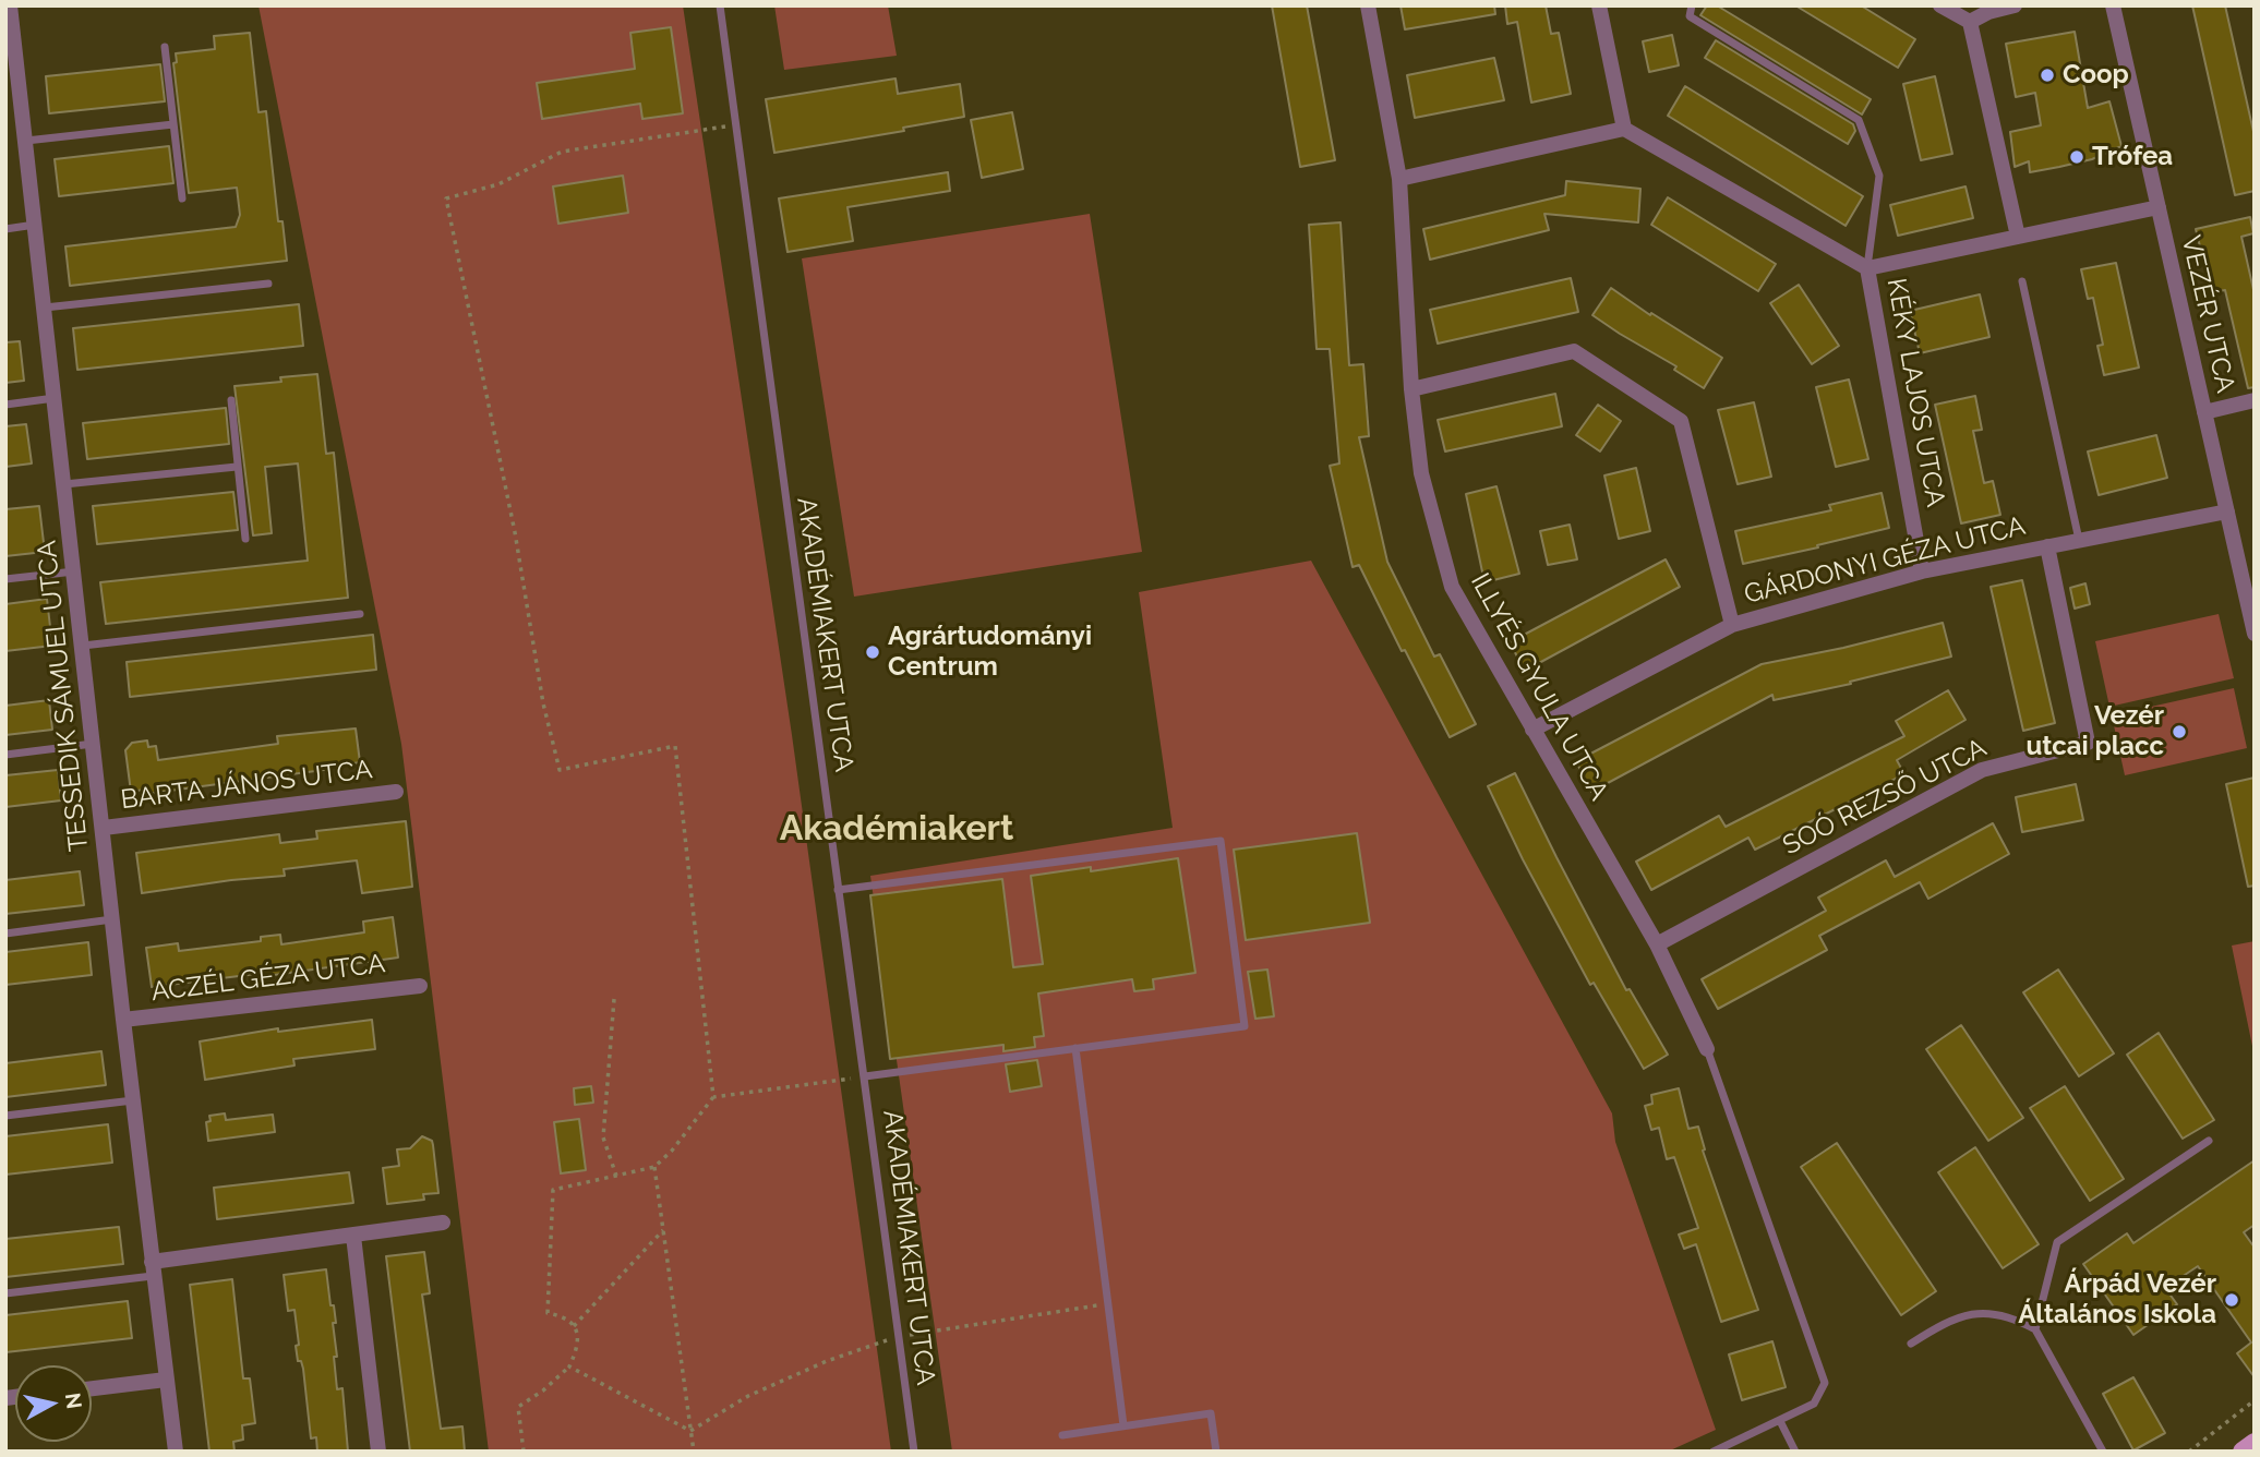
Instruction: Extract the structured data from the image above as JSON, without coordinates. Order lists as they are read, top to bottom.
{
  "streets": {
    "street": [
      "VEZÉR UTCA",
      "KÉKY LAJOS UTCA",
      "GÁRDONYI GÉZA UTCA",
      "ILLYÉS GYULA UTCA",
      "TESSEDIK SÁMUEL UTCA",
      "BARTA JÁNOS UTCA",
      "SOÓ REZSŐ UTCA",
      "ACZÉL GÉZA UTCA"
    ],
    "lane": ["AKADÉMIAKERT UTCA"]
  },
  "crossings": [
    ["VEZÉR UTCA", "GÁRDONYI GÉZA UTCA"],
    ["KÉKY LAJOS UTCA", "GÁRDONYI GÉZA UTCA"],
    ["GÁRDONYI GÉZA UTCA", "ILLYÉS GYULA UTCA"],
    ["GÁRDONYI GÉZA UTCA", "SOÓ REZSŐ UTCA"],
    ["ILLYÉS GYULA UTCA", "SOÓ REZSŐ UTCA"],
    ["TESSEDIK SÁMUEL UTCA", "BARTA JÁNOS UTCA"],
    ["TESSEDIK SÁMUEL UTCA", "ACZÉL GÉZA UTCA"]
  ],
  "districts": ["Akadémiakert"],
  "places": [
    "Coop",
    "Trófea",
    "Agrártudományi Centrum",
    "Vezér utcai placc",
    "Árpád Vezér Általános Iskola"
  ],
  "north": "right"
}
